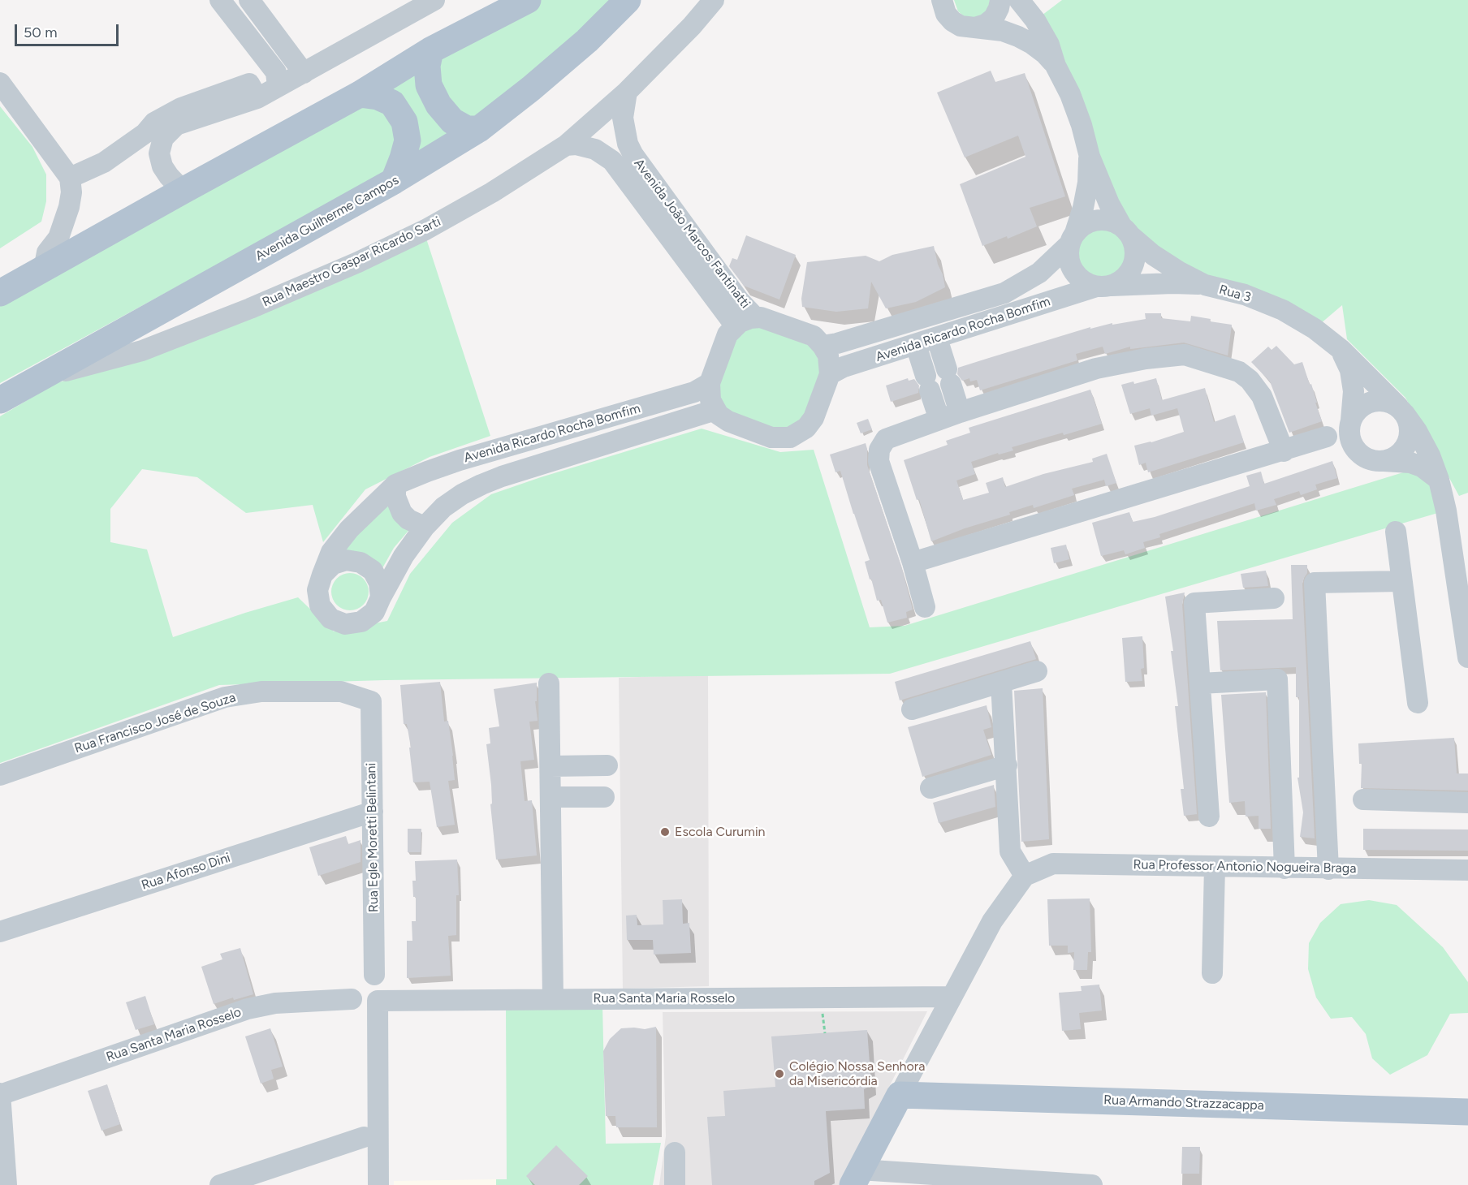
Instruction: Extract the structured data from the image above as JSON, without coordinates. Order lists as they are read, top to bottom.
{
  "streets": {
    "main road": ["Avenida Guilherme Campos", "Rua Armando Strazzacappa"],
    "street": [
      "Avenida João Marcos Fantinatti",
      "Rua Maestro Gaspar Ricardo Sarti",
      "Rua 3",
      "Avenida Ricardo Rocha Bomfim",
      "Rua Francisco José de Souza",
      "Rua Egle Moretti Belintani",
      "Rua Professor Antonio Nogueira Braga",
      "Rua Afonso Dini",
      "Rua Santa Maria Rosselo"
    ]
  },
  "crossings": [
    ["Avenida Guilherme Campos", "Rua Maestro Gaspar Ricardo Sarti"],
    ["Avenida João Marcos Fantinatti", "Rua Maestro Gaspar Ricardo Sarti"],
    ["Avenida João Marcos Fantinatti", "Avenida Ricardo Rocha Bomfim"],
    ["Rua 3", "Avenida Ricardo Rocha Bomfim"],
    ["Rua Francisco José de Souza", "Rua Egle Moretti Belintani"],
    ["Rua Egle Moretti Belintani", "Rua Afonso Dini"]
  ],
  "places": ["Escola Curumin", "Colégio Nossa Senhora da Misericórdia"],
  "scale_bar": "50 m"
}
